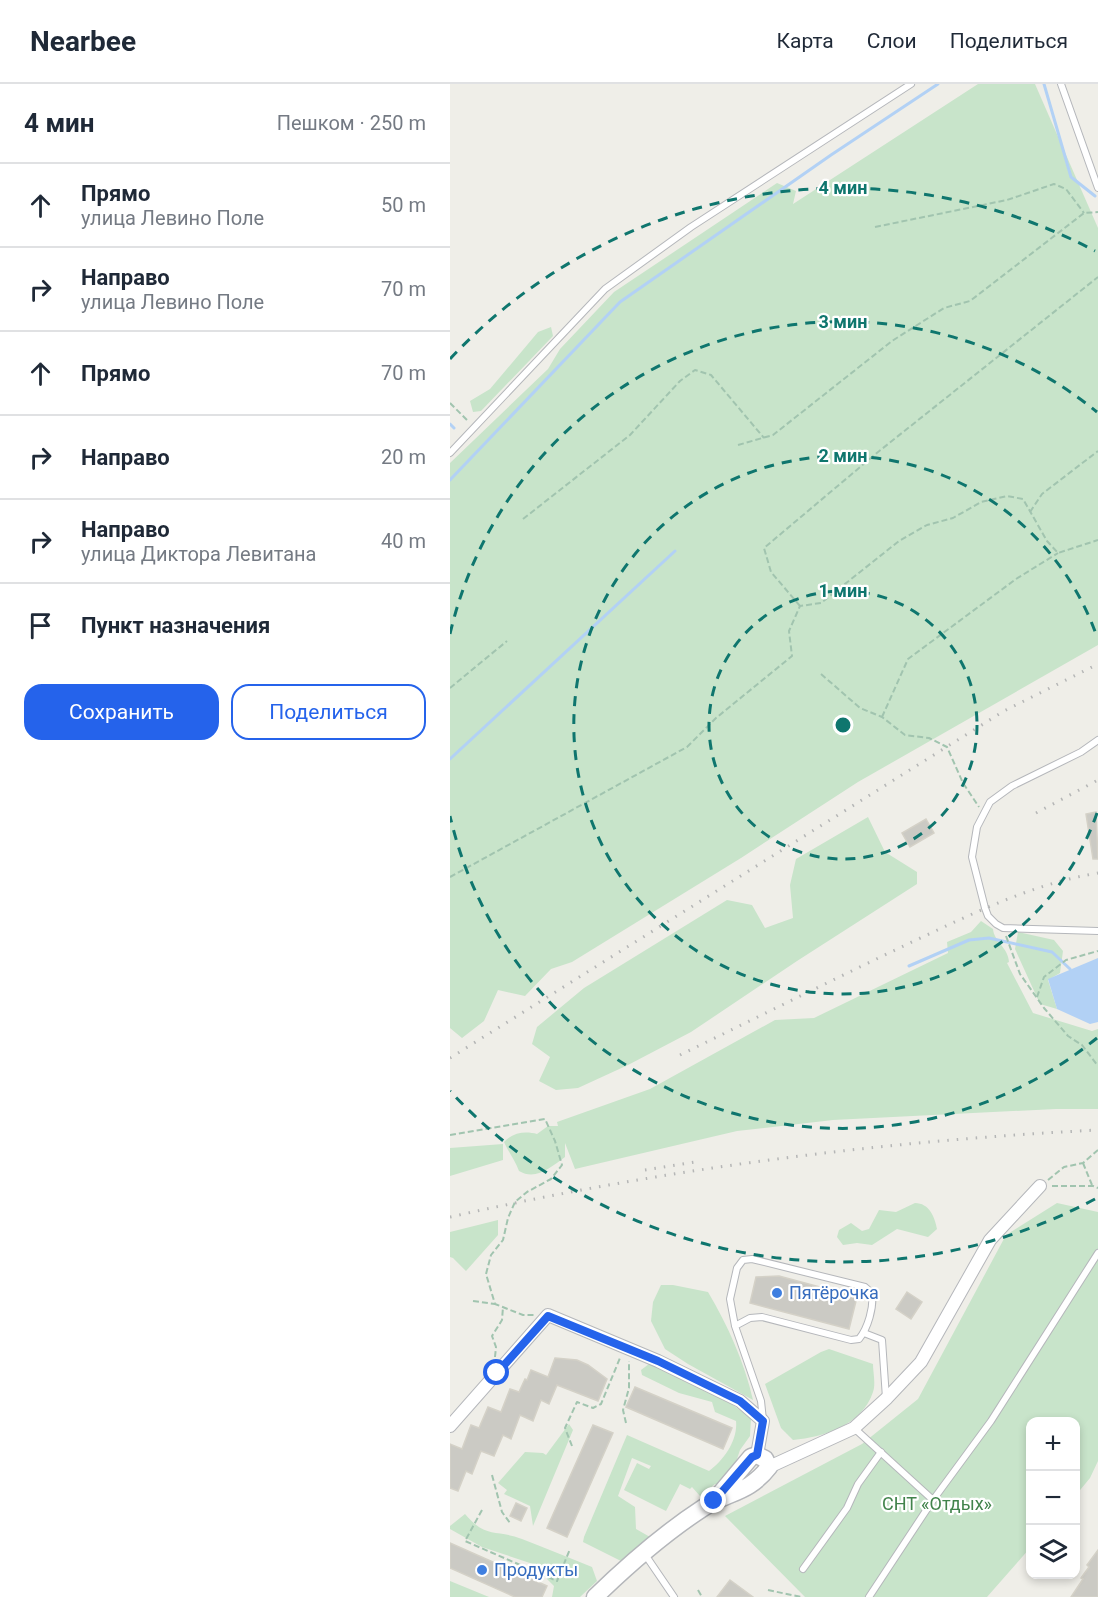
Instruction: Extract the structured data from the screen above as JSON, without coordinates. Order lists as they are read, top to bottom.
{
  "parks": ["СНТ «Отдых»"],
  "places": ["Пятёрочка", "Продукты"],
  "page": {
    "header": "Nearbee",
    "nav": ["Карта", "Слои", "Поделиться"],
    "heading": ["4 мин", "Пешком · 250 m"],
    "list": [
      ["Прямо", "улица Левино Поле", "50 m"],
      ["Направо", "улица Левино Поле", "70 m"],
      ["Прямо", "70 m"],
      ["Направо", "20 m"],
      ["Направо", "улица Диктора Левитана", "40 m"],
      "Пункт назначения"
    ],
    "buttons": ["Сохранить", "Поделиться"],
    "map_buttons": ["+", "−"]
  },
  "rings": [
    "4 мин",
    "3 мин",
    "2 мин",
    "1 мин"
  ]
}
